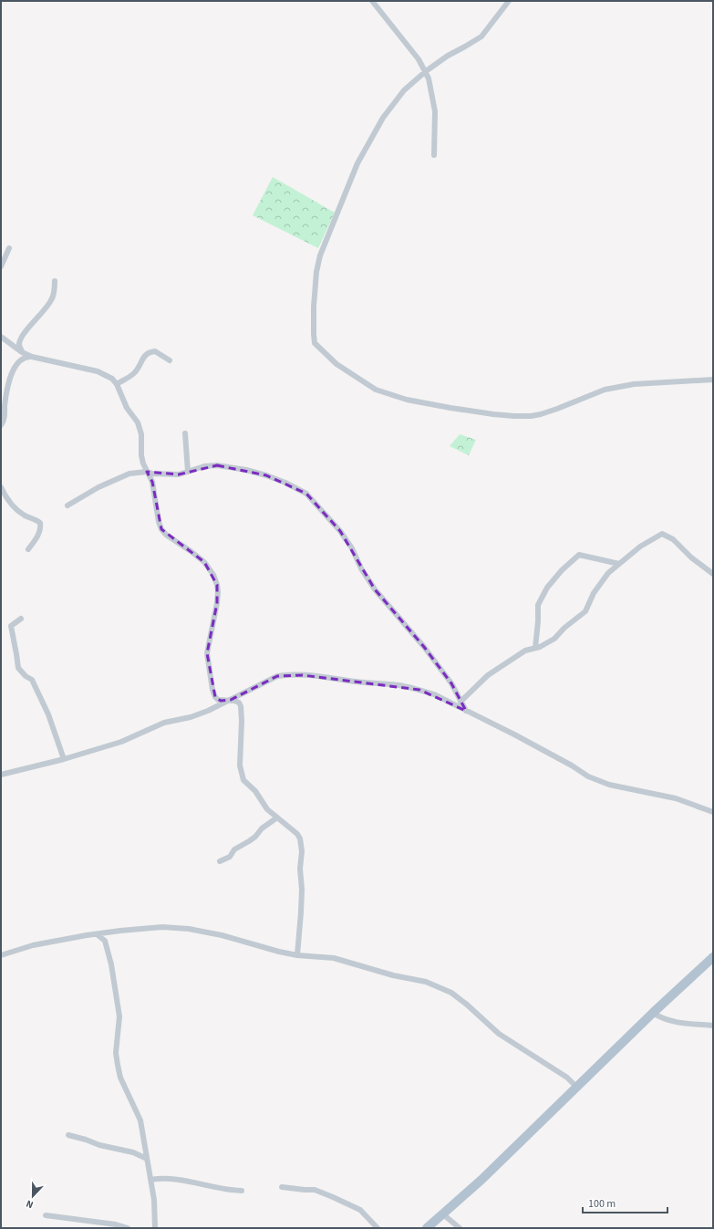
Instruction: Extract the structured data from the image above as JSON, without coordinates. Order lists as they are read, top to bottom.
{
  "scale_bar": "100 m",
  "north": "bottom"
}
